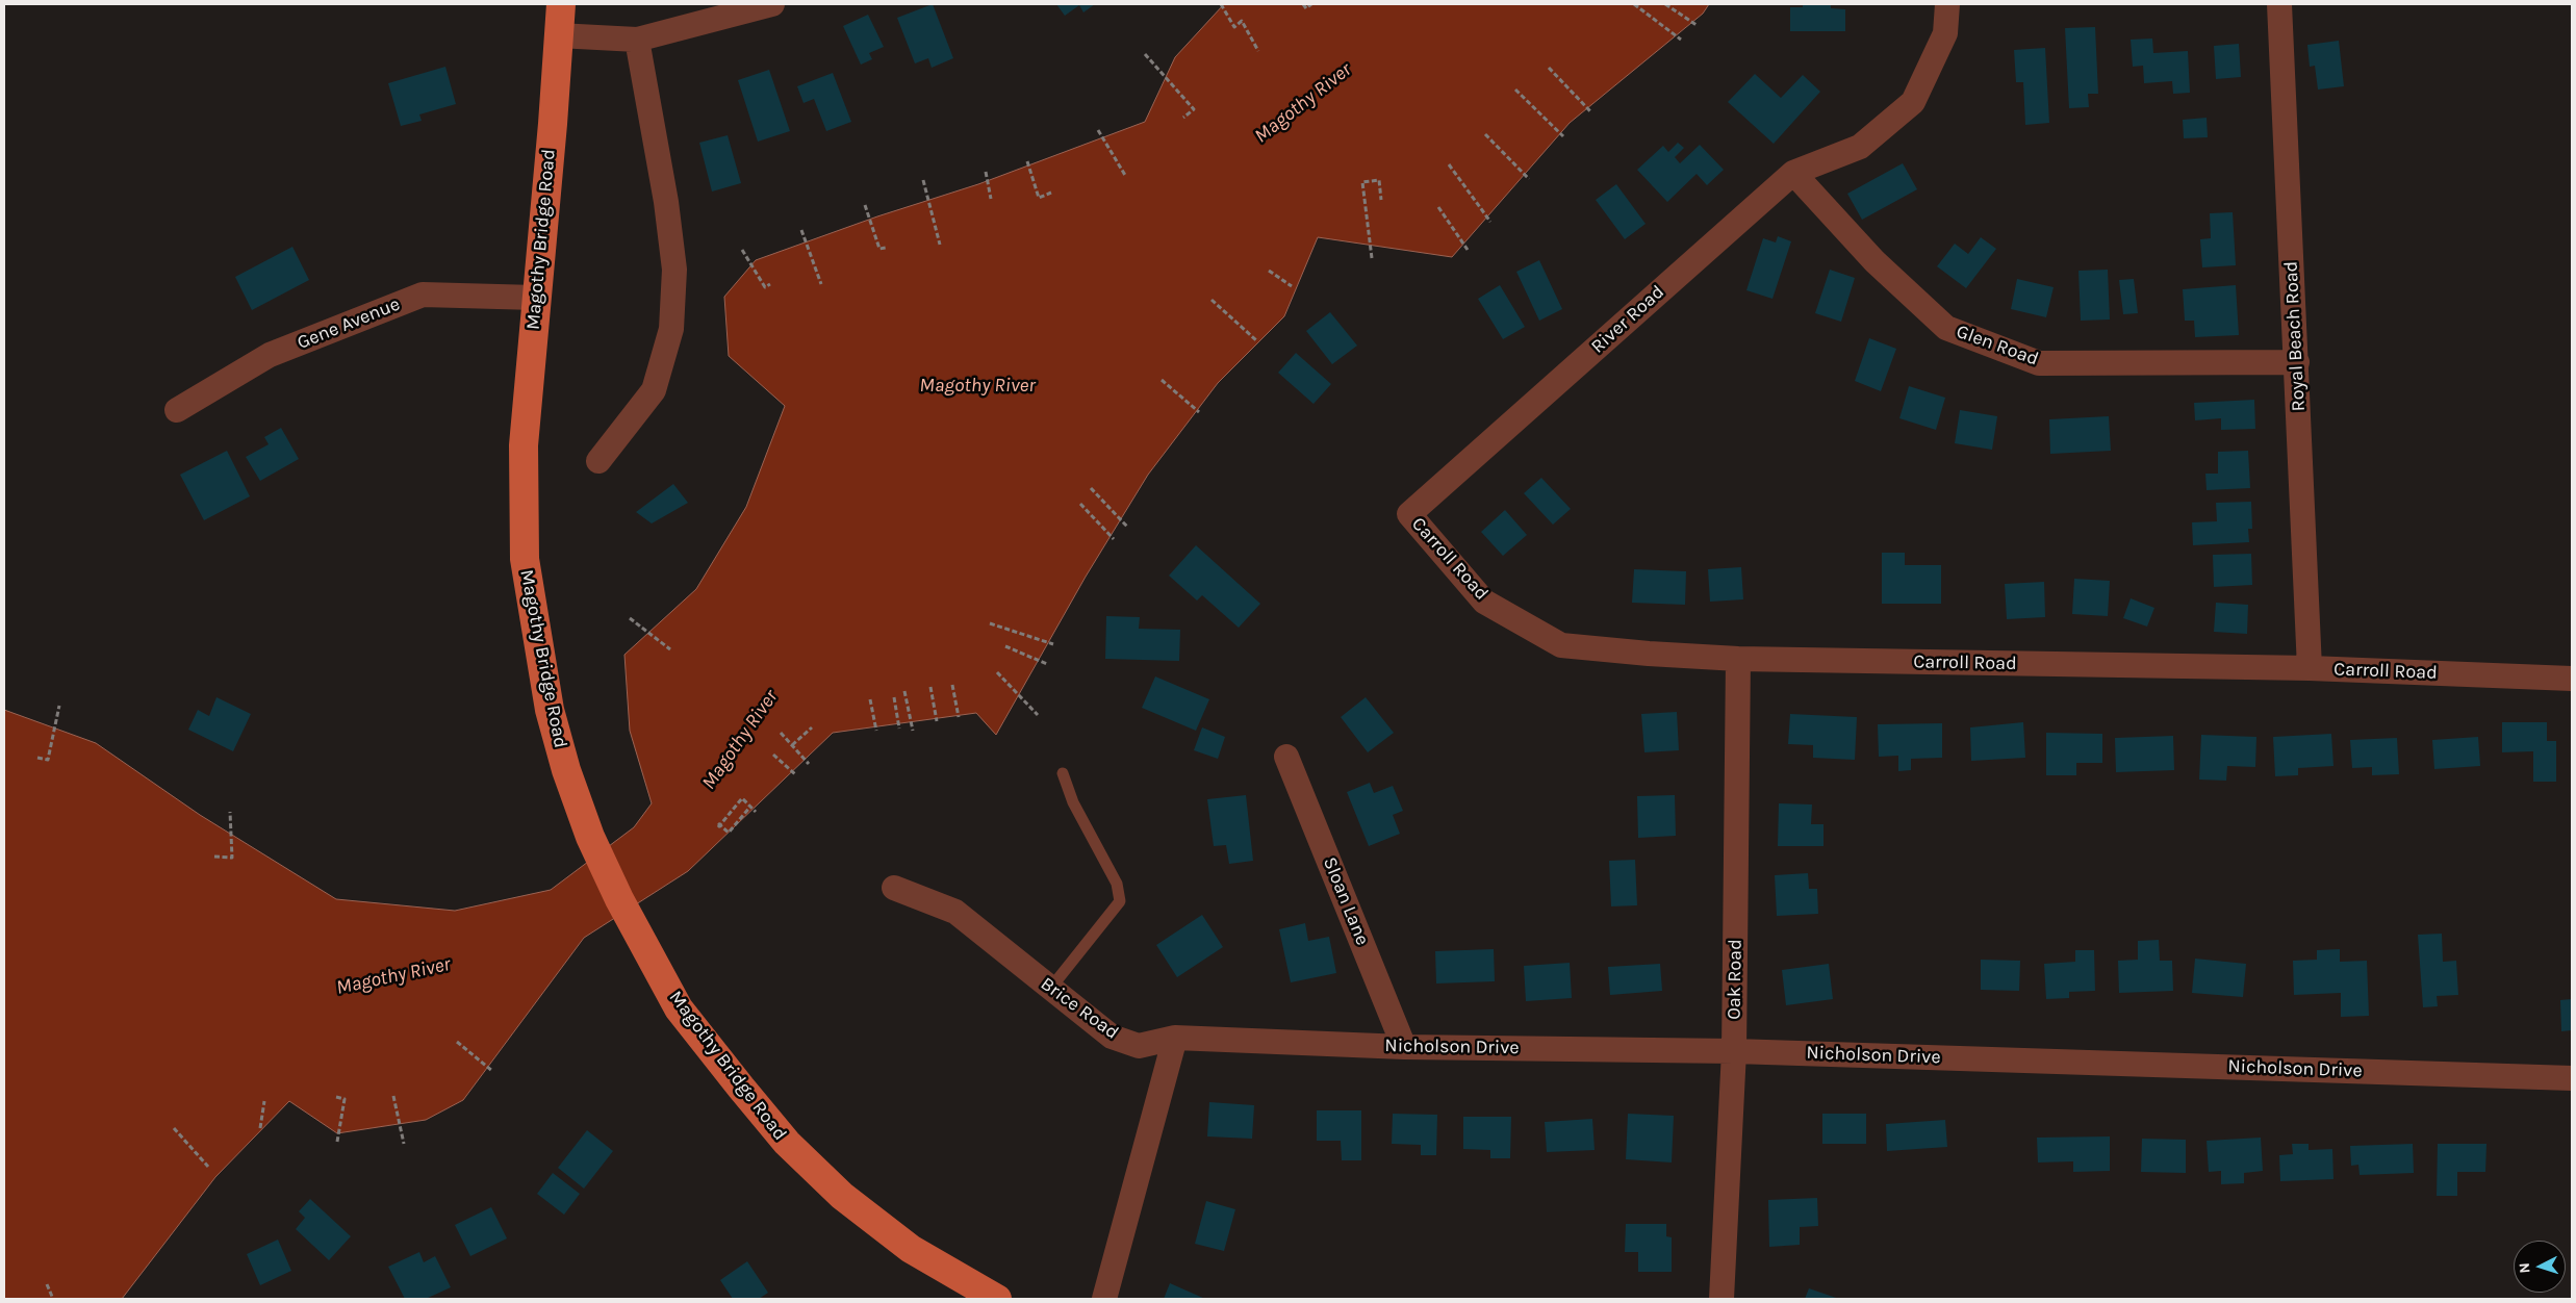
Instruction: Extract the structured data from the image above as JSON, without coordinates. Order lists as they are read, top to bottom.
{
  "streets": {
    "main road": ["Magothy Bridge Road"],
    "street": [
      "River Road",
      "Gene Avenue",
      "Royal Beach Road",
      "Glen Road",
      "Carroll Road",
      "Sloan Lane",
      "Oak Road",
      "Brice Road",
      "Nicholson Drive"
    ]
  },
  "crossings": [
    ["Magothy Bridge Road", "Gene Avenue"],
    ["River Road", "Glen Road"],
    ["River Road", "Carroll Road"],
    ["Royal Beach Road", "Glen Road"],
    ["Royal Beach Road", "Carroll Road"],
    ["Carroll Road", "Oak Road"],
    ["Sloan Lane", "Nicholson Drive"],
    ["Oak Road", "Nicholson Drive"],
    ["Brice Road", "Nicholson Drive"]
  ],
  "water": ["Magothy River"],
  "north": "left"
}
